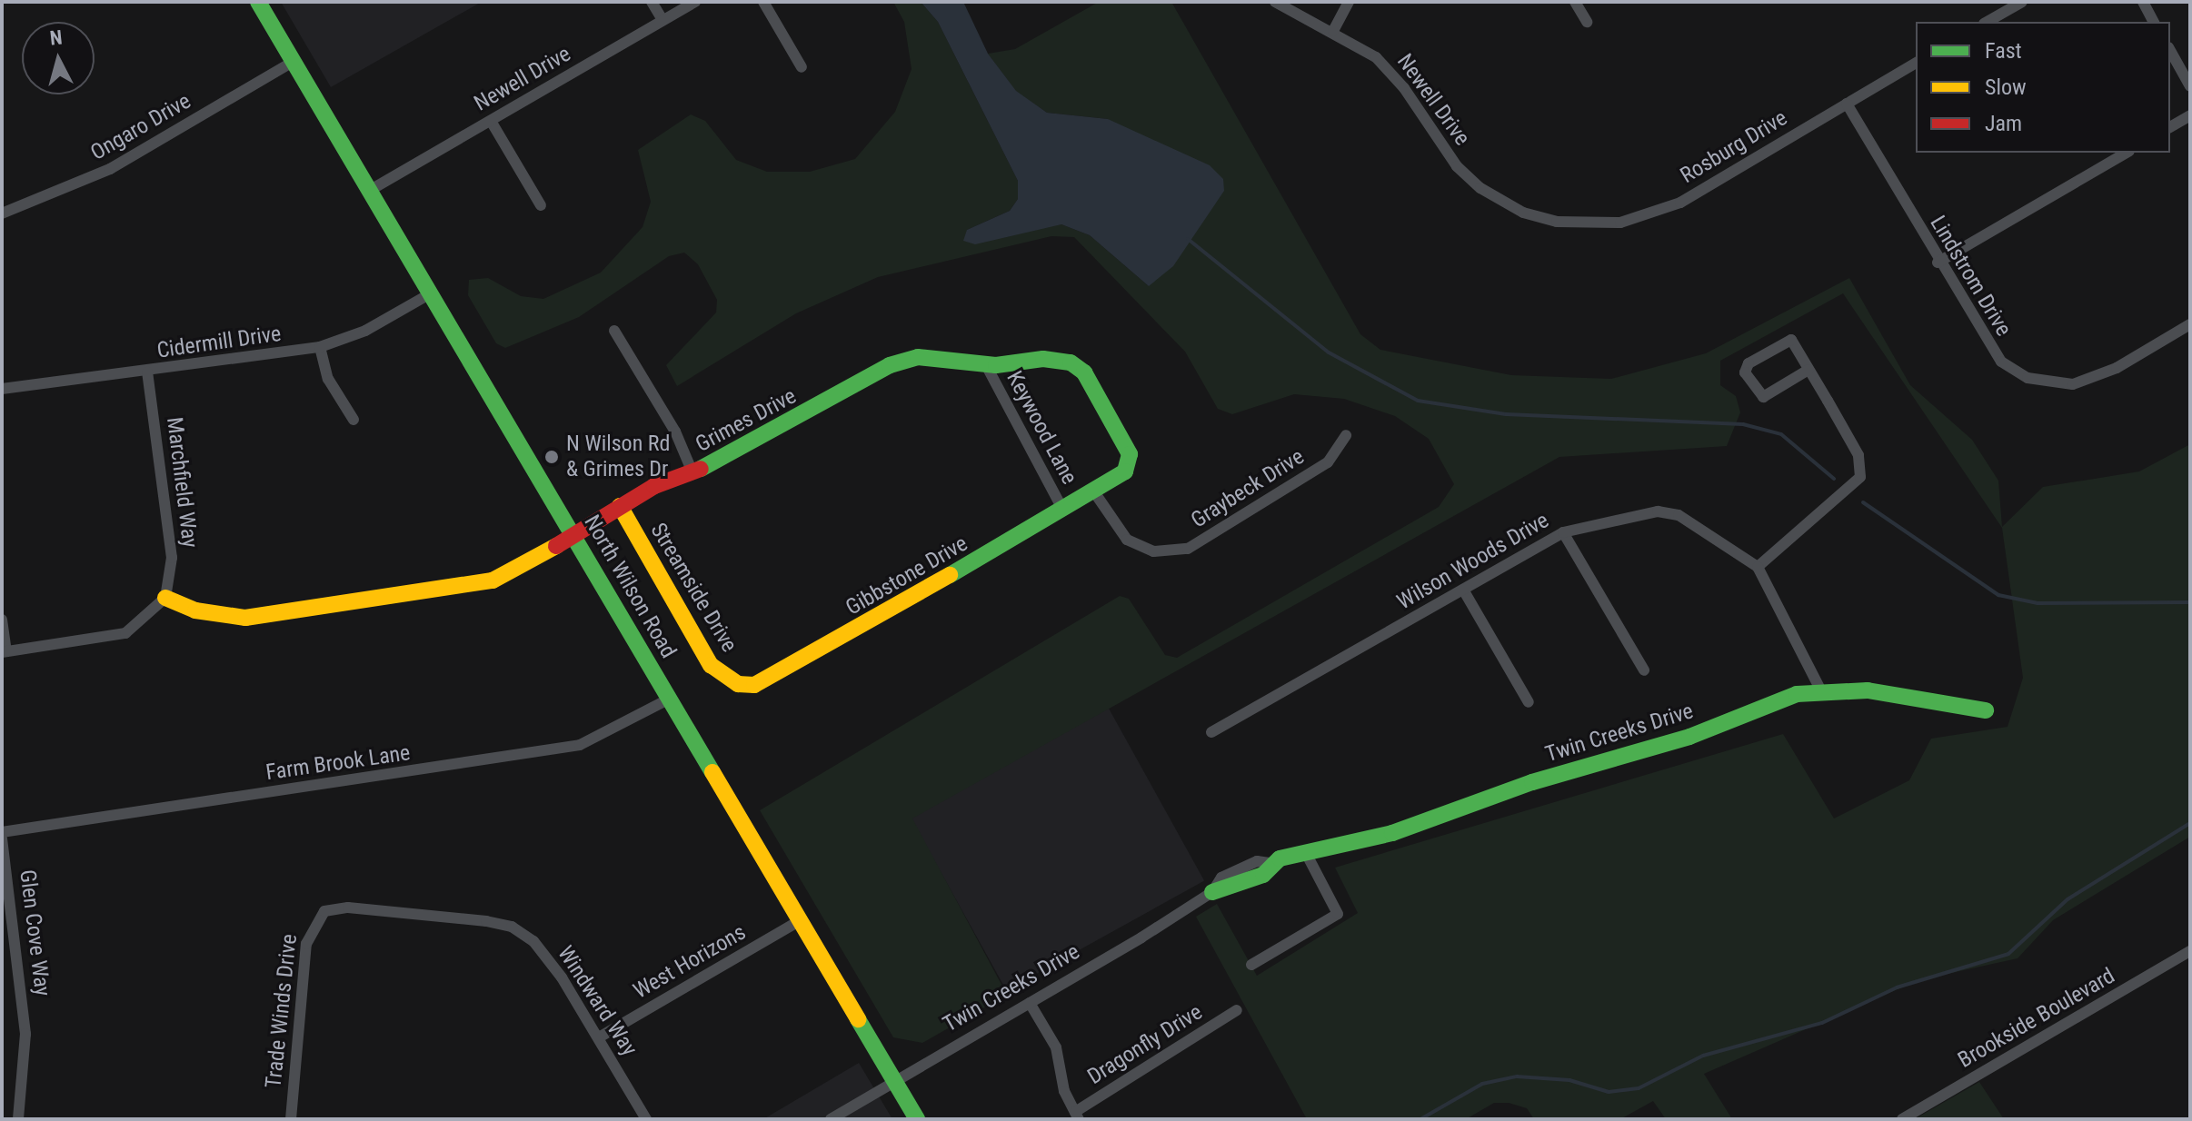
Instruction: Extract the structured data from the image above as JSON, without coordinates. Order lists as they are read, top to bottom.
{
  "streets": {
    "street": [
      "Newell Drive",
      "Ongaro Drive",
      "Rosburg Drive",
      "Lindstrom Drive",
      "Cidermill Drive",
      "Grimes Drive",
      "Keywood Lane",
      "Marchfield Way",
      "Graybeck Drive",
      "Wilson Woods Drive",
      "Gibbstone Drive",
      "North Wilson Road",
      "Streamside Drive",
      "Twin Creeks Drive",
      "Farm Brook Lane",
      "Glen Cove Way",
      "West Horizons",
      "Windward Way",
      "Trade Winds Drive",
      "Brookside Boulevard",
      "Dragonfly Drive"
    ]
  },
  "crossings": [
    ["Newell Drive", "Rosburg Drive"],
    ["Newell Drive", "North Wilson Road"],
    ["Ongaro Drive", "North Wilson Road"],
    ["Rosburg Drive", "Lindstrom Drive"],
    ["Cidermill Drive", "Marchfield Way"],
    ["Cidermill Drive", "North Wilson Road"],
    ["Grimes Drive", "Keywood Lane"],
    ["Grimes Drive", "Marchfield Way"],
    ["Grimes Drive", "Graybeck Drive"],
    ["Grimes Drive", "Gibbstone Drive"],
    ["Grimes Drive", "North Wilson Road"],
    ["Grimes Drive", "Streamside Drive"],
    ["Keywood Lane", "Gibbstone Drive"],
    ["Graybeck Drive", "Gibbstone Drive"],
    ["Wilson Woods Drive", "Twin Creeks Drive"],
    ["Gibbstone Drive", "Streamside Drive"],
    ["North Wilson Road", "Twin Creeks Drive"],
    ["North Wilson Road", "Farm Brook Lane"],
    ["North Wilson Road", "West Horizons"],
    ["West Horizons", "Windward Way"],
    ["Windward Way", "Trade Winds Drive"]
  ],
  "places": ["N Wilson Rd & Grimes Dr"],
  "legend": ["Fast", "Slow", "Jam"],
  "north": "top"
}
